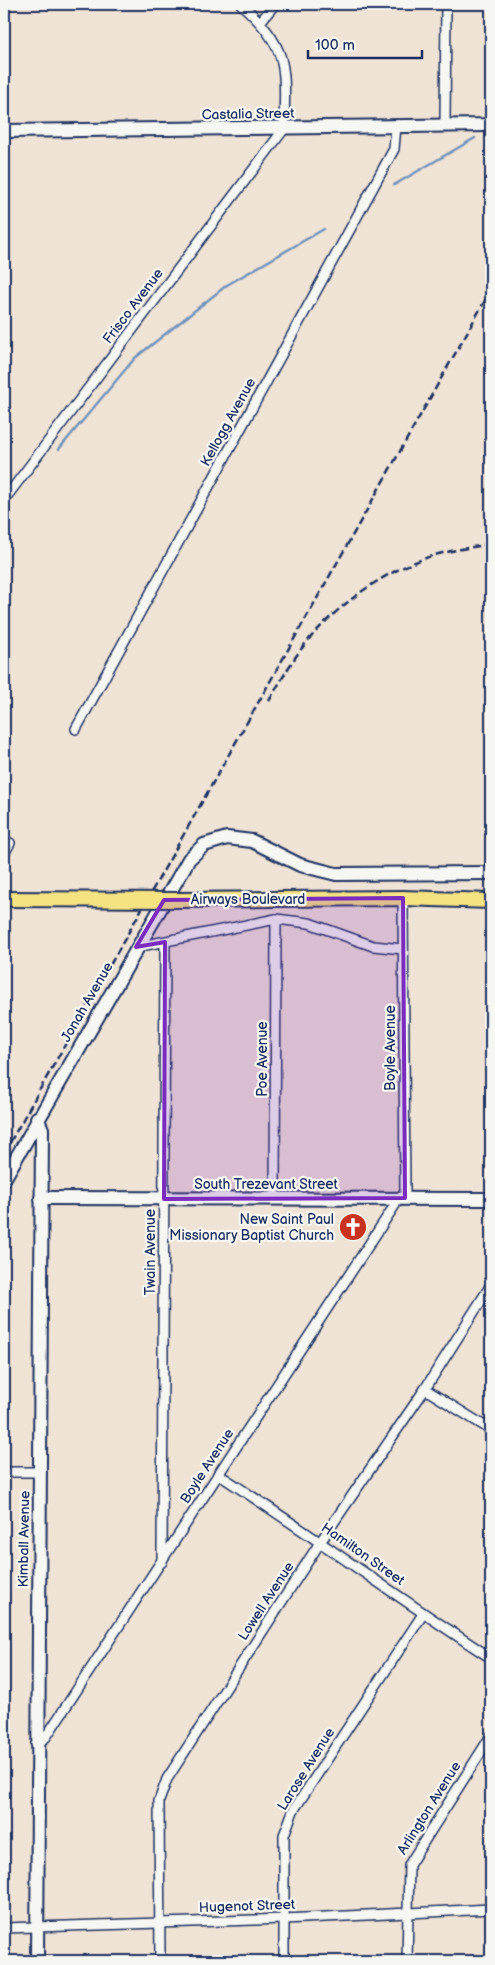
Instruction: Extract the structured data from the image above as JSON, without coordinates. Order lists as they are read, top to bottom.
{
  "streets": {
    "main road": ["Airways Boulevard"],
    "street": [
      "Castalia Street",
      "Frisco Avenue",
      "Kellogg Avenue",
      "Jonah Avenue",
      "Boyle Avenue",
      "Poe Avenue",
      "South Trezevant Street",
      "Twain Avenue",
      "Kimball Avenue",
      "Hamilton Street",
      "Lowell Avenue",
      "Larose Avenue",
      "Arlington Avenue",
      "Hugenot Street"
    ]
  },
  "crossings": [
    ["Castalia Street", "Frisco Avenue"],
    ["Castalia Street", "Kellogg Avenue"],
    ["Airways Boulevard", "Jonah Avenue"],
    ["Airways Boulevard", "Boyle Avenue"],
    ["Airways Boulevard", "Poe Avenue"],
    ["Airways Boulevard", "Twain Avenue"],
    ["Jonah Avenue", "Kimball Avenue"],
    ["Boyle Avenue", "South Trezevant Street"],
    ["Boyle Avenue", "Twain Avenue"],
    ["Boyle Avenue", "Kimball Avenue"],
    ["Boyle Avenue", "Hamilton Street"],
    ["Poe Avenue", "South Trezevant Street"],
    ["South Trezevant Street", "Twain Avenue"],
    ["South Trezevant Street", "Kimball Avenue"],
    ["Kimball Avenue", "Hugenot Street"],
    ["Hamilton Street", "Lowell Avenue"],
    ["Hamilton Street", "Larose Avenue"],
    ["Lowell Avenue", "Hugenot Street"],
    ["Larose Avenue", "Hugenot Street"],
    ["Arlington Avenue", "Hugenot Street"]
  ],
  "places": {
    "church": ["New Saint Paul Missionary Baptist Church"]
  },
  "scale_bar": "100 m"
}
